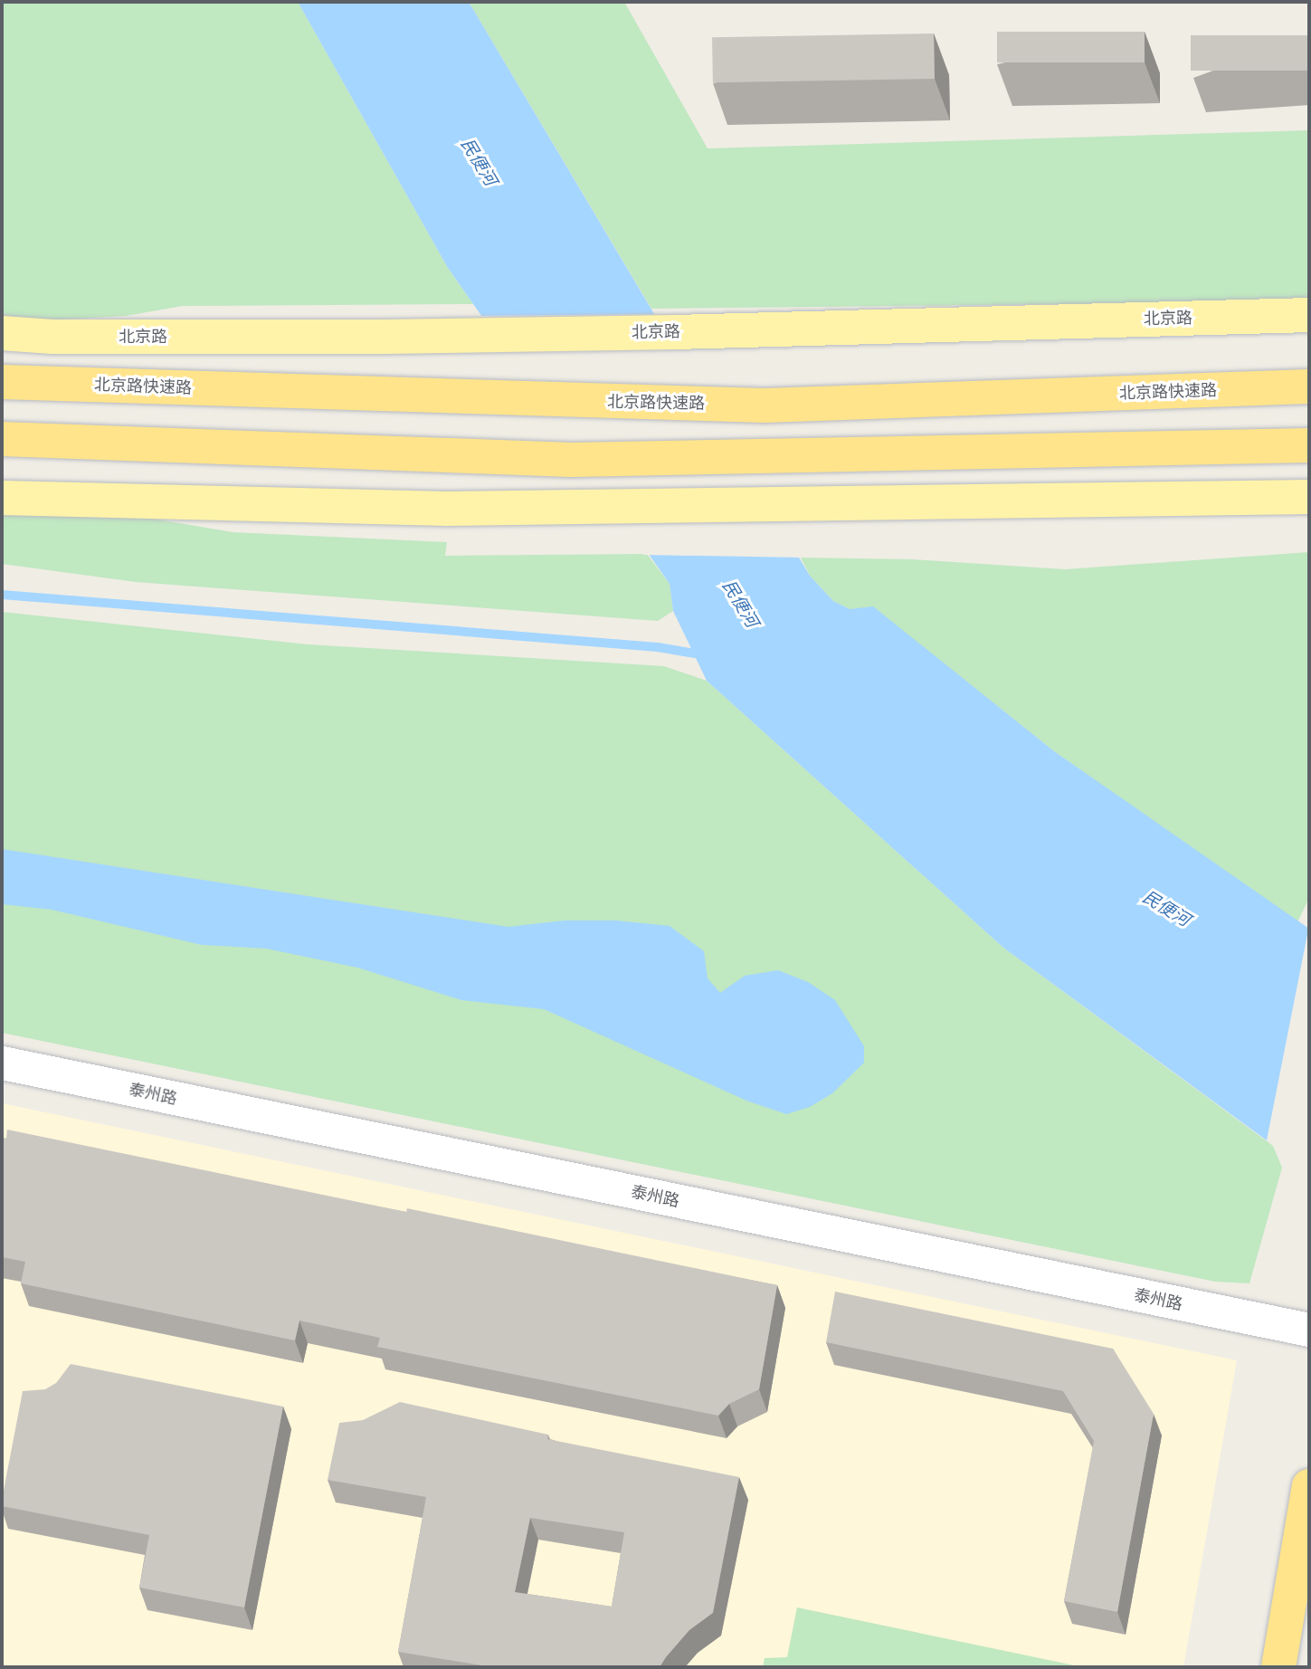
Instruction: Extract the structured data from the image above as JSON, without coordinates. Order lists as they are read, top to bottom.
{
  "streets": {
    "highway": ["北京路快速路"],
    "main road": ["北京路"],
    "street": ["泰州路"]
  },
  "water": ["民便河"]
}
